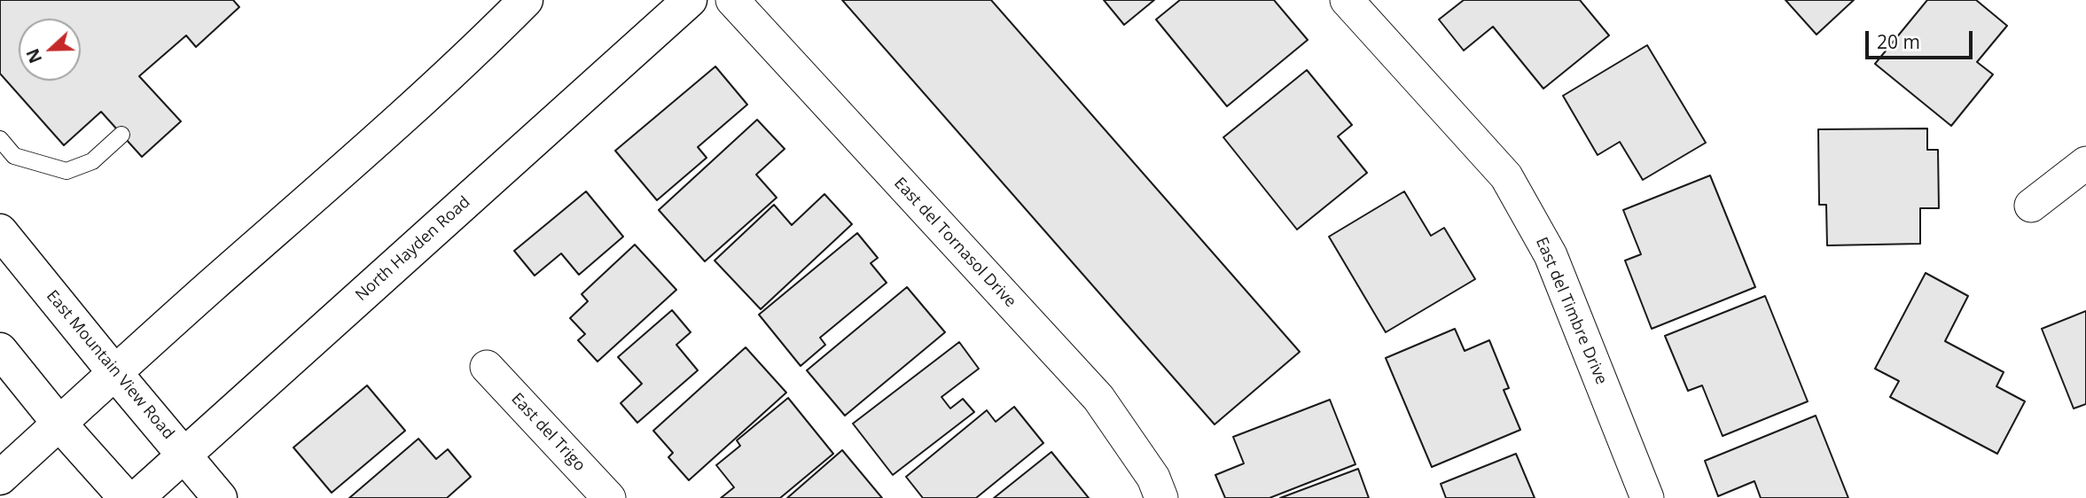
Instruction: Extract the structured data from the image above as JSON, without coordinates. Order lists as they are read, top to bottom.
{
  "streets": {
    "main road": ["North Hayden Road", "East Mountain View Road"],
    "street": ["East del Tornasol Drive", "East del Timbre Drive", "East del Trigo"]
  },
  "crossings": [
    ["North Hayden Road", "East Mountain View Road"]
  ],
  "scale_bar": "20 m",
  "north": "left"
}
